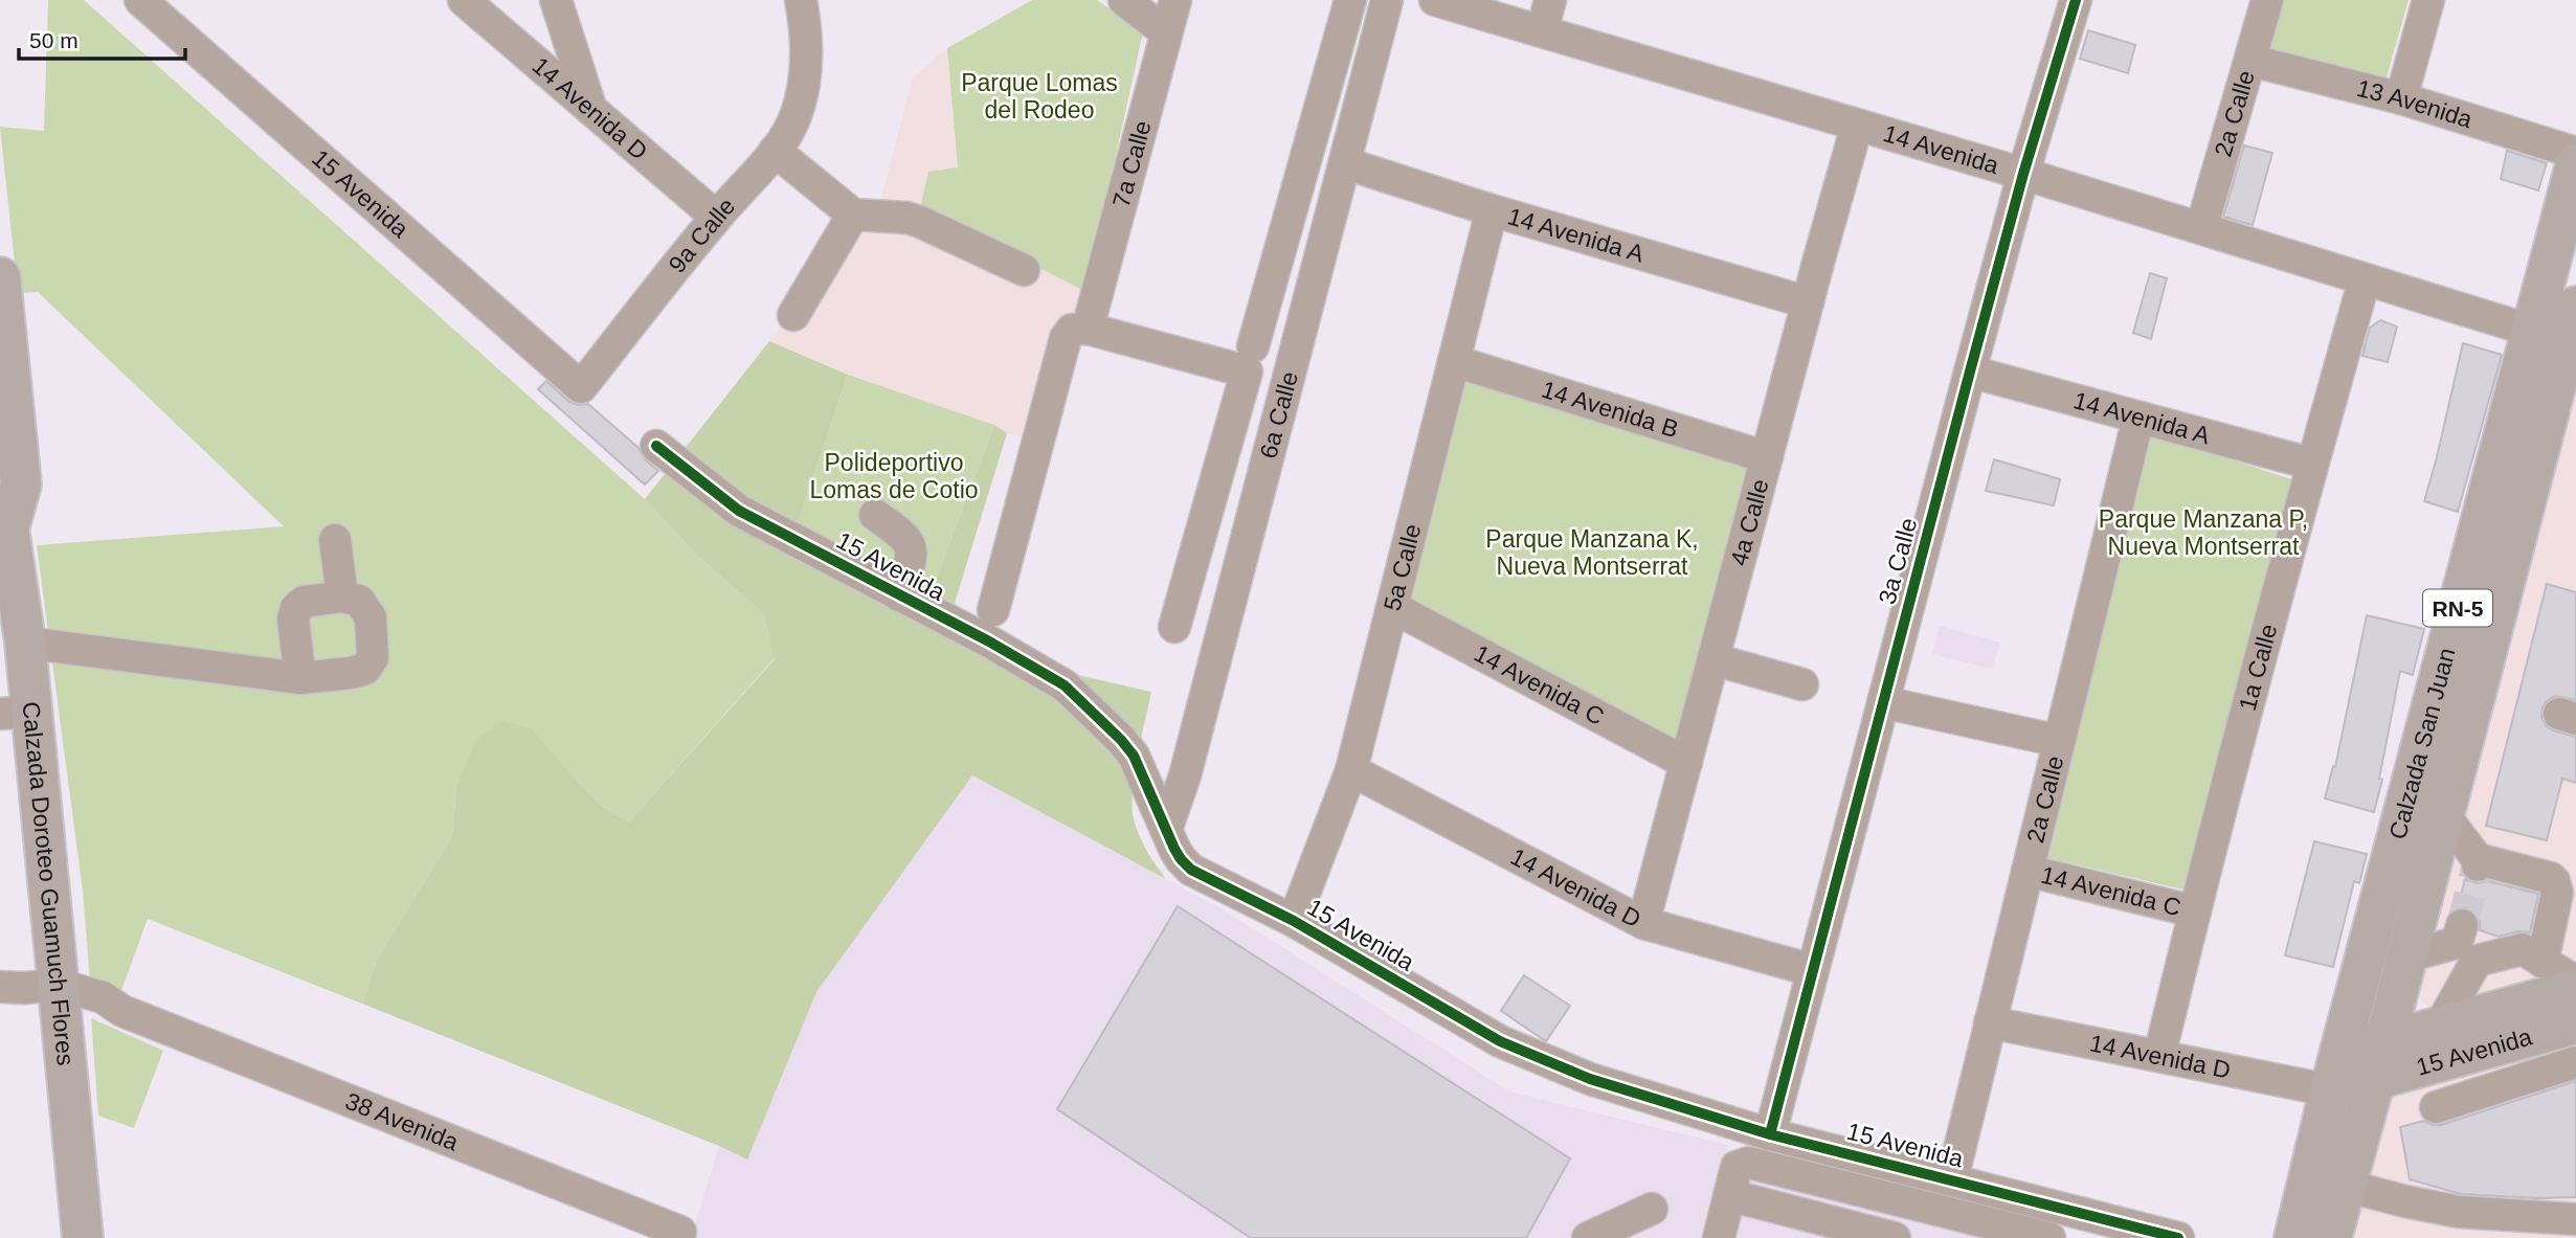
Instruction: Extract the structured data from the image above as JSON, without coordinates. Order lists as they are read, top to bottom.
{
  "streets": {
    "main road": [
      "15 Avenida",
      "RN-5",
      "Calzada San Juan",
      "Calzada Doroteo Guamuch Flores"
    ],
    "street": [
      "13 Avenida",
      "14 Avenida D",
      "2a Calle",
      "14 Avenida",
      "7a Calle",
      "14 Avenida A",
      "9a Calle",
      "14 Avenida B",
      "6a Calle",
      "4a Calle",
      "3a Calle",
      "5a Calle",
      "1a Calle",
      "14 Avenida C",
      "38 Avenida"
    ]
  },
  "crossings": [
    ["13 Avenida", "2a Calle"],
    ["14 Avenida D", "2a Calle"],
    ["14 Avenida D", "15 Avenida"],
    ["14 Avenida D", "9a Calle"],
    ["14 Avenida D", "4a Calle"],
    ["14 Avenida D", "3a Calle"],
    ["14 Avenida D", "5a Calle"],
    ["14 Avenida D", "1a Calle"],
    ["14 Avenida D", "Calzada San Juan"],
    ["2a Calle", "14 Avenida"],
    ["2a Calle", "15 Avenida"],
    ["2a Calle", "14 Avenida A"],
    ["2a Calle", "14 Avenida C"],
    ["14 Avenida", "4a Calle"],
    ["14 Avenida", "3a Calle"],
    ["14 Avenida", "1a Calle"],
    ["14 Avenida", "Calzada San Juan"],
    ["15 Avenida", "9a Calle"],
    ["15 Avenida", "6a Calle"],
    ["15 Avenida", "3a Calle"],
    ["15 Avenida", "5a Calle"],
    ["15 Avenida", "Calzada San Juan"],
    ["14 Avenida A", "6a Calle"],
    ["14 Avenida A", "4a Calle"],
    ["14 Avenida A", "3a Calle"],
    ["14 Avenida A", "5a Calle"],
    ["14 Avenida A", "1a Calle"],
    ["14 Avenida B", "4a Calle"],
    ["14 Avenida B", "5a Calle"],
    ["4a Calle", "14 Avenida C"],
    ["5a Calle", "14 Avenida C"],
    ["1a Calle", "14 Avenida C"],
    ["Calzada Doroteo Guamuch Flores", "38 Avenida"]
  ],
  "parks": [
    "Parque Lomas del Rodeo",
    "Polideportivo Lomas de Cotio",
    "Parque Manzana P, Nueva Montserrat",
    "Parque Manzana K, Nueva Montserrat"
  ],
  "scale_bar": "50 m"
}
